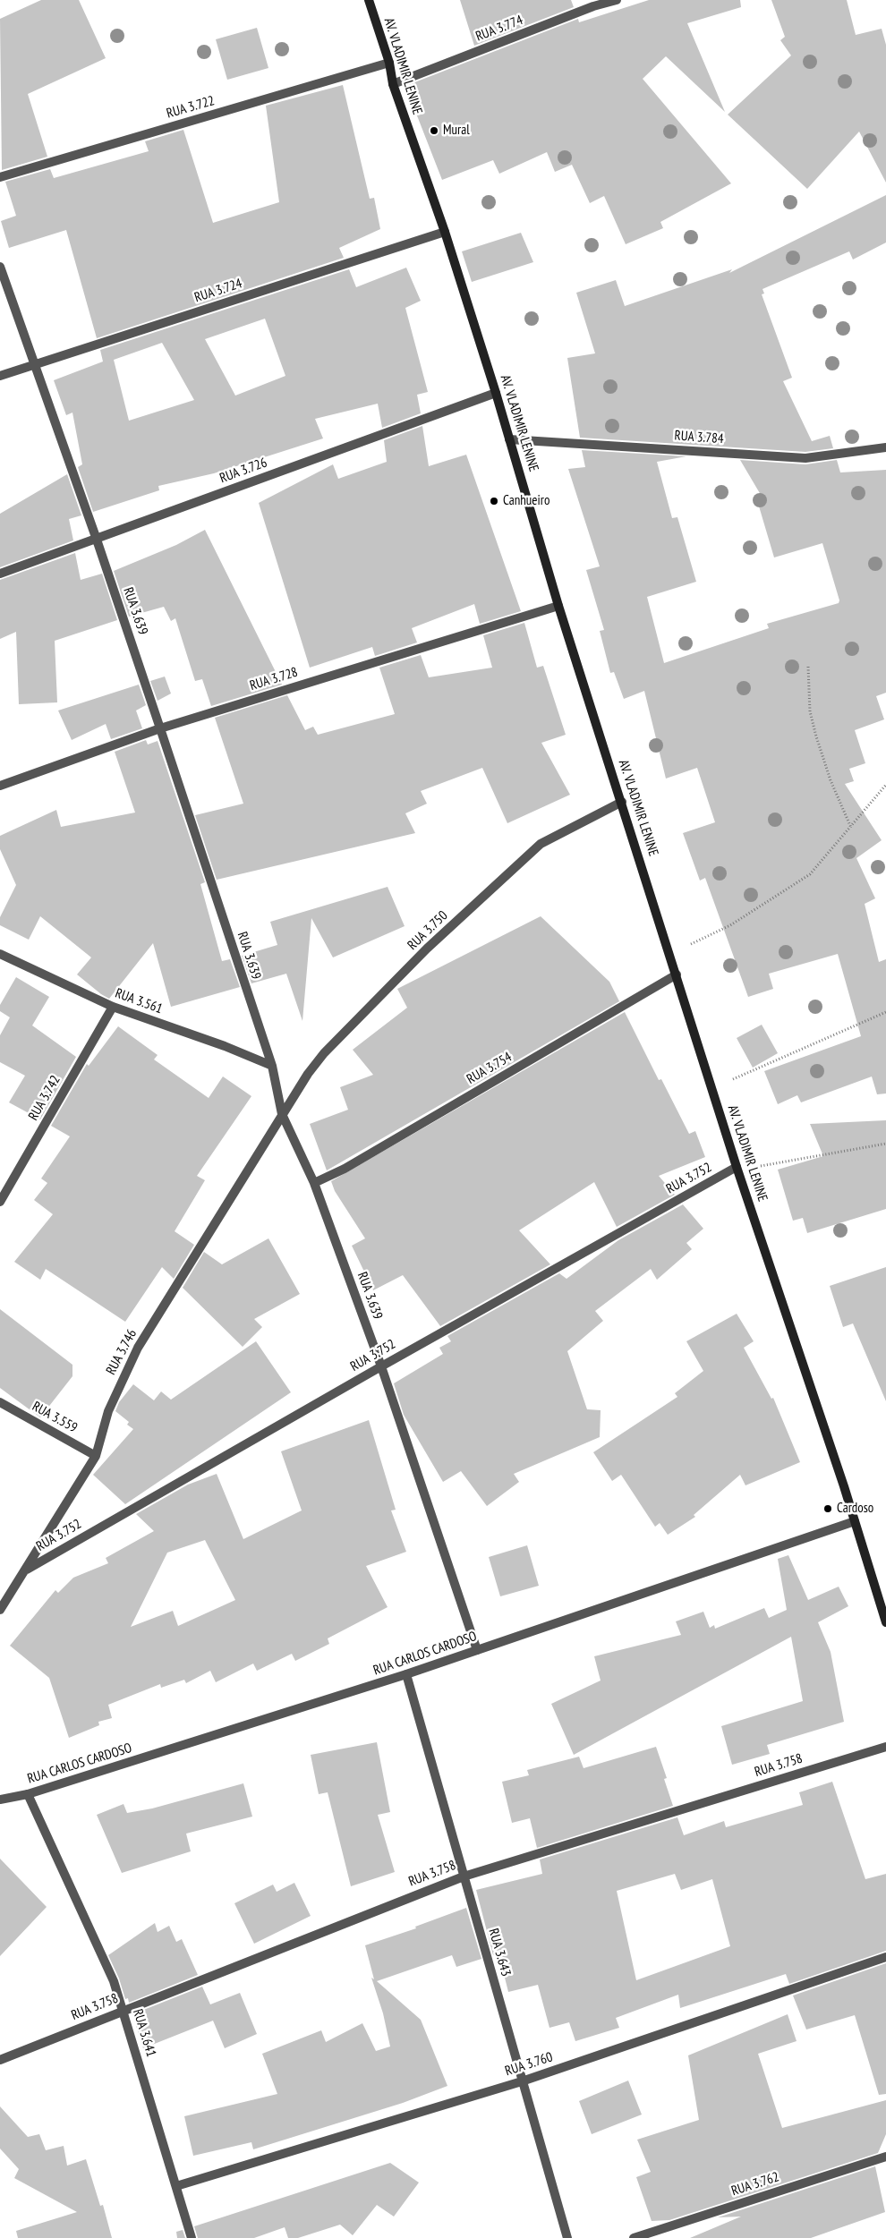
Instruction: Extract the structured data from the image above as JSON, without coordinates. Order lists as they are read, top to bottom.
{
  "streets": {
    "main road": ["AV. VLADIMIR LENINE"],
    "street": [
      "RUA 3.774",
      "RUA 3.722",
      "RUA 3.724",
      "RUA 3.784",
      "RUA 3.726",
      "RUA 3.639",
      "RUA 3.728",
      "RUA 3.750",
      "RUA 3.561",
      "RUA 3.754",
      "RUA 3.742",
      "RUA 3.752",
      "RUA 3.746",
      "RUA 3.559",
      "RUA CARLOS CARDOSO",
      "RUA 3.758",
      "RUA 3.643",
      "RUA 3.641",
      "RUA 3.760",
      "RUA 3.762"
    ]
  },
  "crossings": [
    ["RUA 3.774", "AV. VLADIMIR LENINE"],
    ["AV. VLADIMIR LENINE", "RUA 3.722"],
    ["AV. VLADIMIR LENINE", "RUA 3.724"],
    ["AV. VLADIMIR LENINE", "RUA 3.784"],
    ["AV. VLADIMIR LENINE", "RUA 3.726"],
    ["AV. VLADIMIR LENINE", "RUA 3.728"],
    ["AV. VLADIMIR LENINE", "RUA 3.750"],
    ["AV. VLADIMIR LENINE", "RUA 3.754"],
    ["AV. VLADIMIR LENINE", "RUA 3.752"],
    ["AV. VLADIMIR LENINE", "RUA CARLOS CARDOSO"],
    ["RUA 3.724", "RUA 3.639"],
    ["RUA 3.726", "RUA 3.639"],
    ["RUA 3.639", "RUA 3.728"],
    ["RUA 3.639", "RUA 3.750"],
    ["RUA 3.639", "RUA 3.561"],
    ["RUA 3.639", "RUA 3.754"],
    ["RUA 3.639", "RUA 3.752"],
    ["RUA 3.639", "RUA 3.746"],
    ["RUA 3.639", "RUA CARLOS CARDOSO"],
    ["RUA 3.750", "RUA 3.746"],
    ["RUA 3.561", "RUA 3.742"],
    ["RUA 3.752", "RUA 3.746"],
    ["RUA 3.746", "RUA 3.559"],
    ["RUA CARLOS CARDOSO", "RUA 3.643"],
    ["RUA CARLOS CARDOSO", "RUA 3.641"],
    ["RUA 3.758", "RUA 3.643"],
    ["RUA 3.758", "RUA 3.641"],
    ["RUA 3.643", "RUA 3.760"],
    ["RUA 3.641", "RUA 3.760"]
  ],
  "places": ["Mural", "Canhueiro", "Cardoso"]
}
